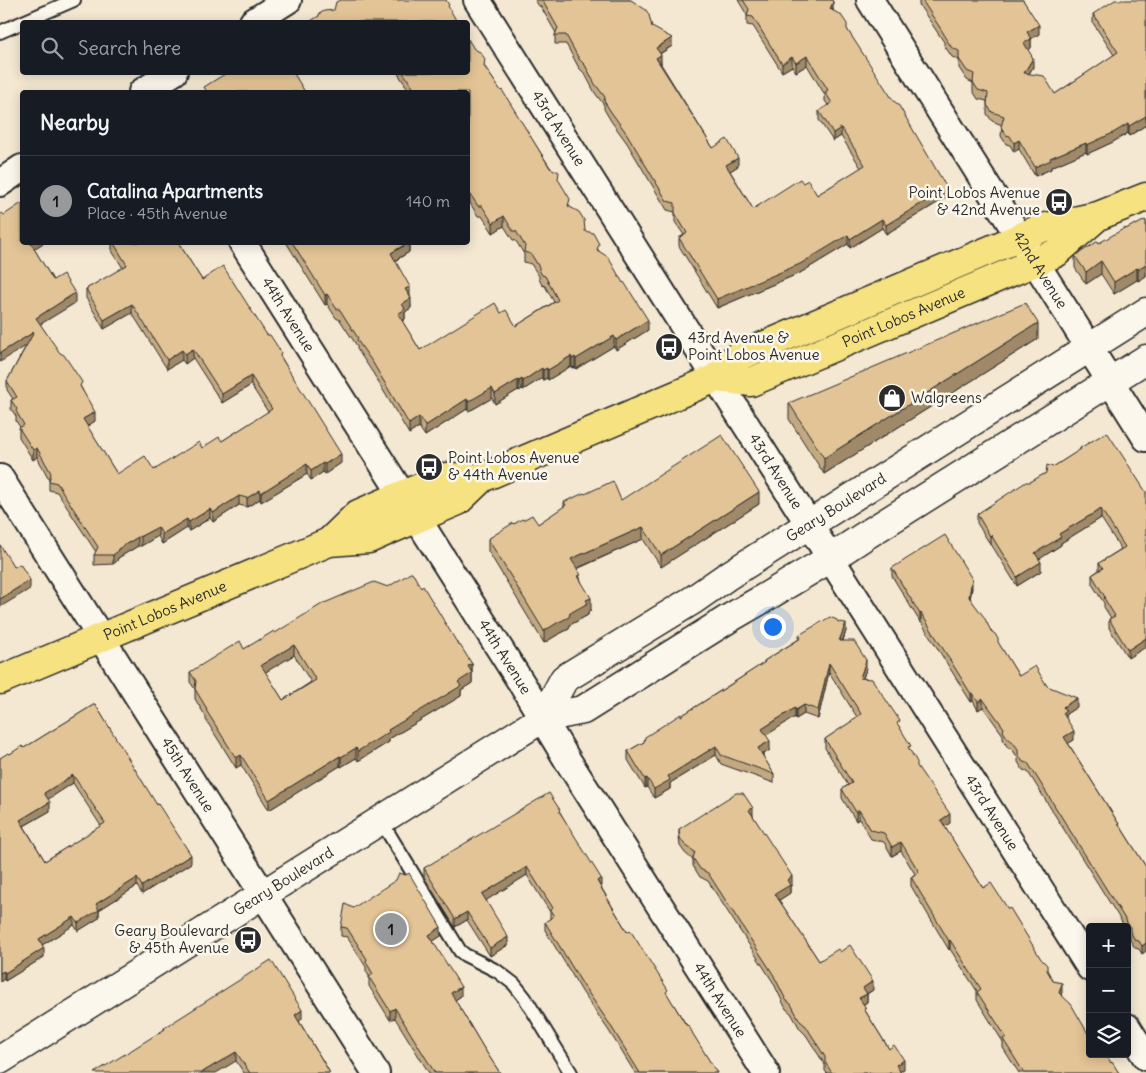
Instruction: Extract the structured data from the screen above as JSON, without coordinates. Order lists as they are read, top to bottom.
{
  "streets": {
    "main road": ["Point Lobos Avenue"],
    "street": [
      "43rd Avenue",
      "42nd Avenue",
      "44th Avenue",
      "Geary Boulevard",
      "45th Avenue"
    ]
  },
  "crossings": [
    ["43rd Avenue", "Point Lobos Avenue"],
    ["43rd Avenue", "Geary Boulevard"],
    ["42nd Avenue", "Point Lobos Avenue"],
    ["42nd Avenue", "Geary Boulevard"],
    ["44th Avenue", "Point Lobos Avenue"],
    ["44th Avenue", "Geary Boulevard"],
    ["Point Lobos Avenue", "45th Avenue"],
    ["Geary Boulevard", "45th Avenue"]
  ],
  "places": {
    "bus stop": [
      "Point Lobos Avenue & 42nd Avenue",
      "43rd Avenue & Point Lobos Avenue",
      "Point Lobos Avenue & 44th Avenue",
      "Geary Boulevard & 45th Avenue"
    ],
    "shop": ["Walgreens"]
  },
  "page": {
    "search": "Search here",
    "heading": "Nearby",
    "list": [
      {
        "mark": "1",
        "name": "Catalina Apartments",
        "note": "Place · 45th Avenue",
        "value": "140 m"
      }
    ],
    "pins": "1",
    "map_buttons": ["+", "−"]
  }
}
